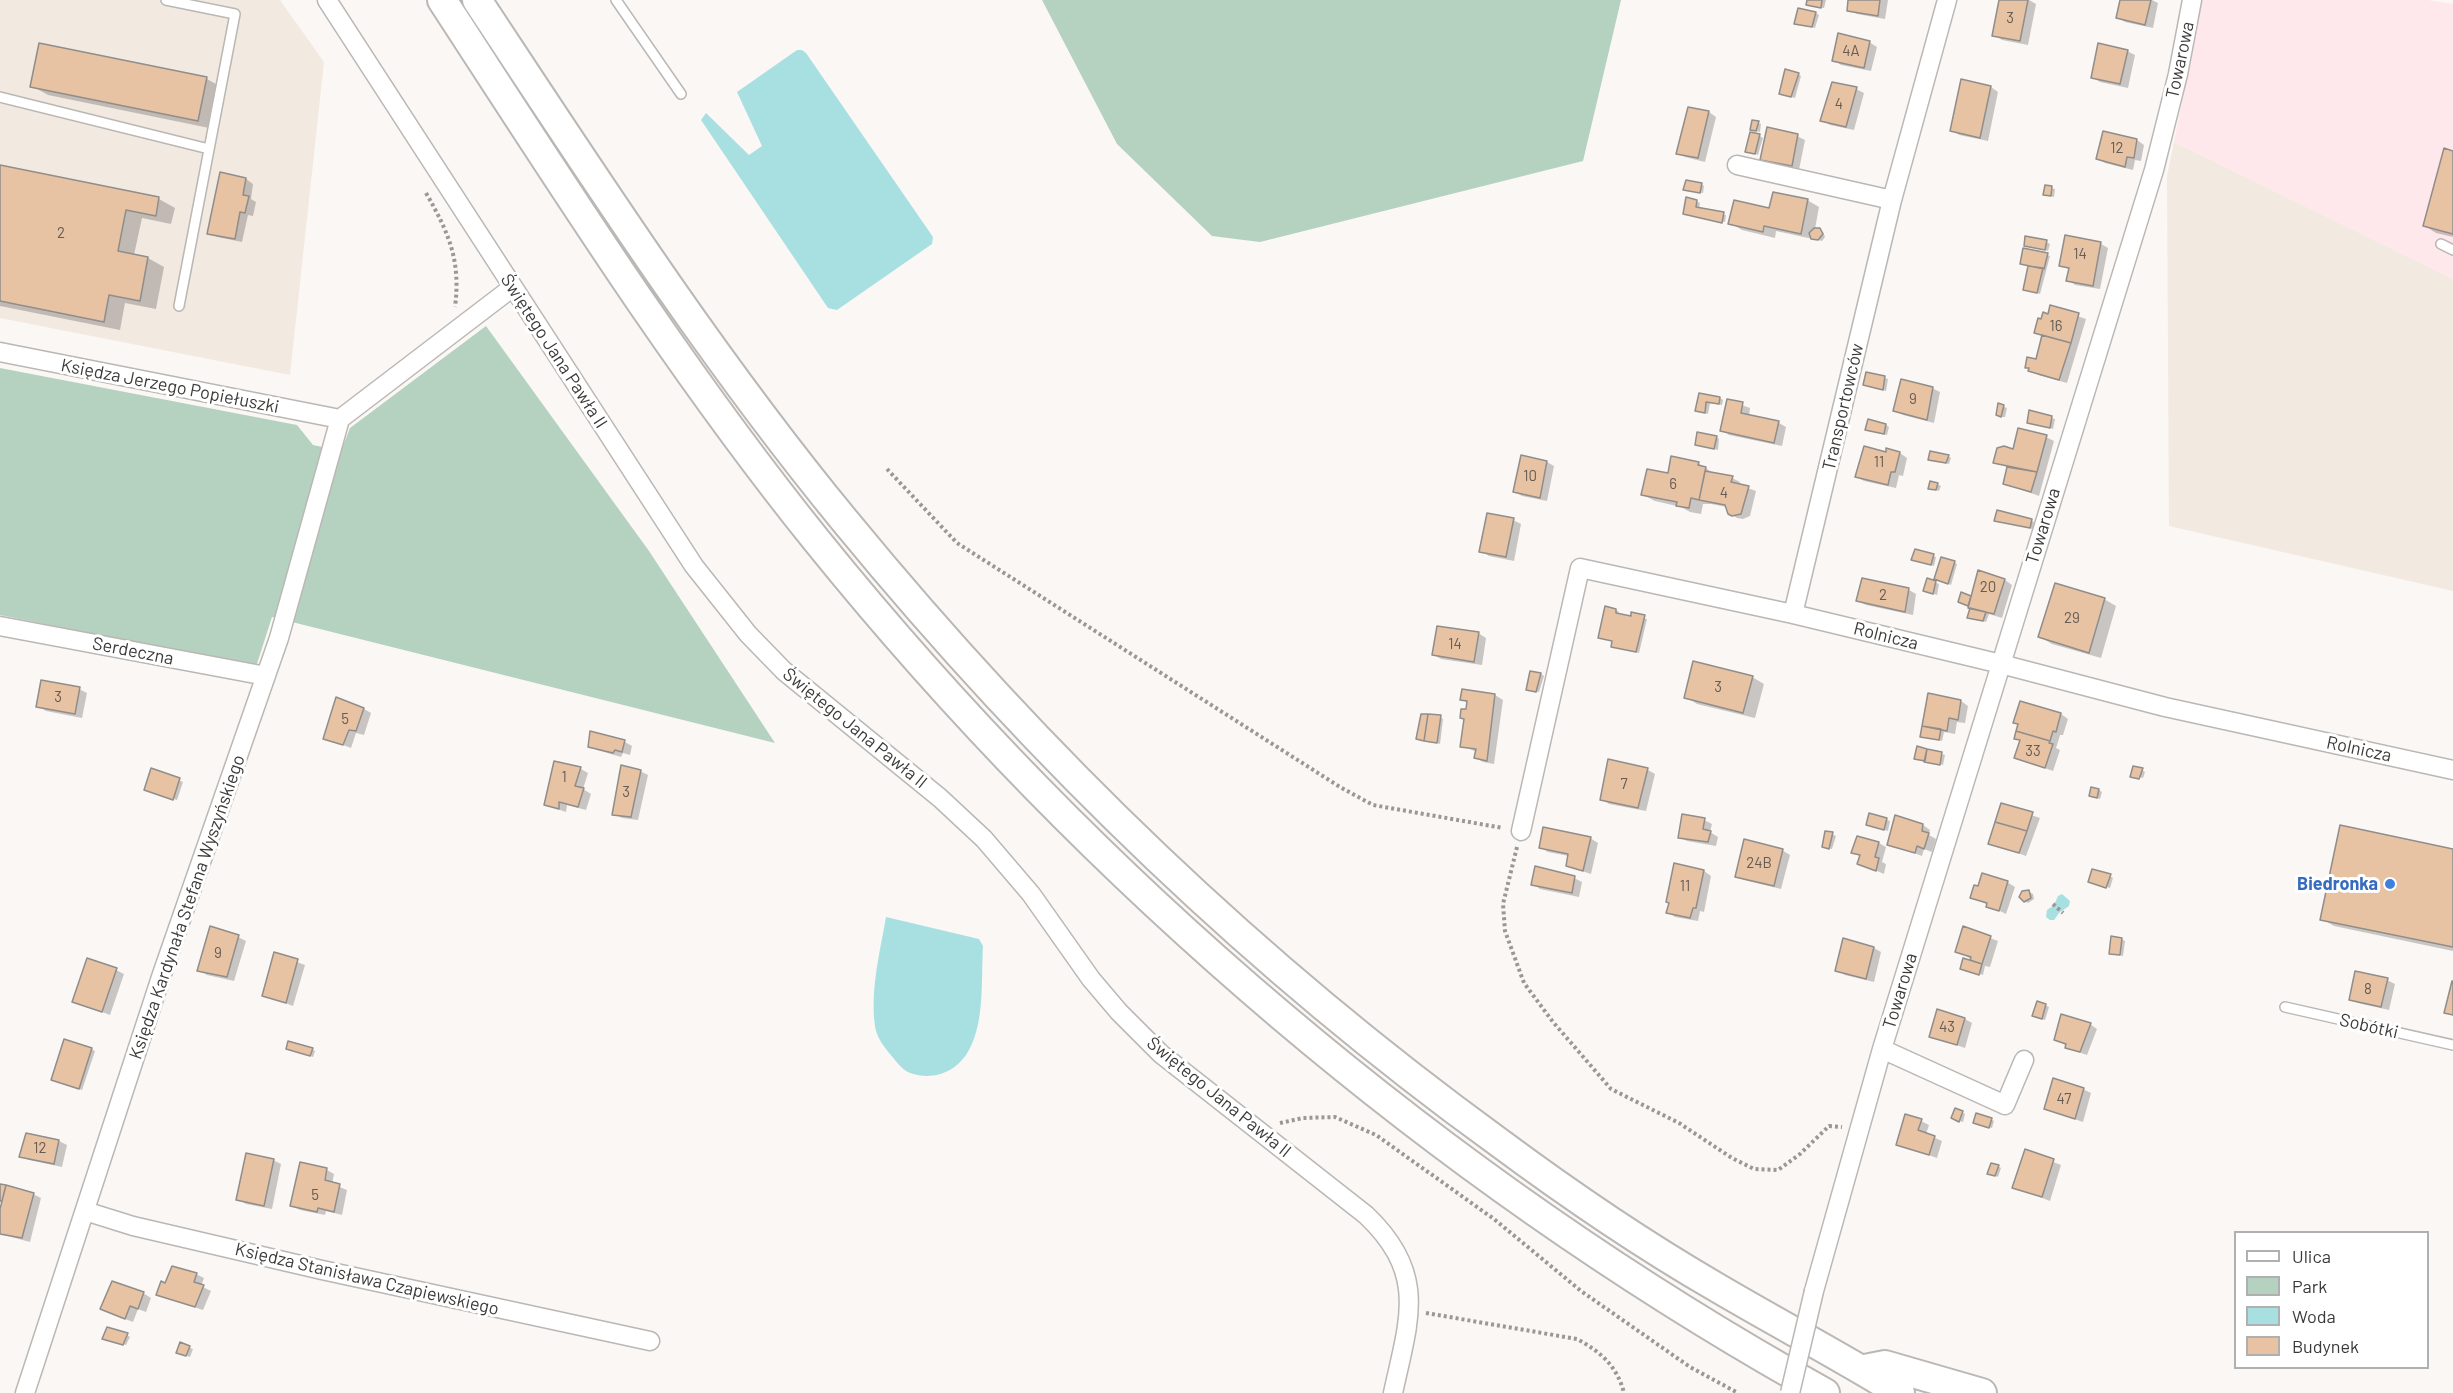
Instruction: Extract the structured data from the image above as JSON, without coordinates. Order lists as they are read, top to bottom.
{
  "streets": {
    "street": [
      "Towarowa",
      "Świętego Jana Pawła II",
      "Księdza Jerzego Popiełuszki",
      "Transportowców",
      "Rolnicza",
      "Serdeczna",
      "Księdza Kardynała Stefana Wyszyńskiego",
      "Księdza Stanisława Czapiewskiego"
    ],
    "lane": ["Sobótki"]
  },
  "crossings": [
    ["Towarowa", "Rolnicza"],
    ["Księdza Jerzego Popiełuszki", "Księdza Kardynała Stefana Wyszyńskiego"],
    ["Transportowców", "Rolnicza"],
    ["Serdeczna", "Księdza Kardynała Stefana Wyszyńskiego"],
    ["Księdza Kardynała Stefana Wyszyńskiego", "Księdza Stanisława Czapiewskiego"]
  ],
  "places": ["Biedronka"],
  "house_numbers": [
    "3",
    "4A",
    "4",
    "12",
    "2",
    "14",
    "16",
    "9",
    "11",
    "10",
    "6",
    "4",
    "20",
    "2",
    "29",
    "14",
    "3",
    "3",
    "5",
    "33",
    "1",
    "7",
    "3",
    "24B",
    "11",
    "9",
    "8",
    "43",
    "47",
    "12",
    "5"
  ],
  "legend": [
    "Ulica",
    "Park",
    "Woda",
    "Budynek"
  ]
}
